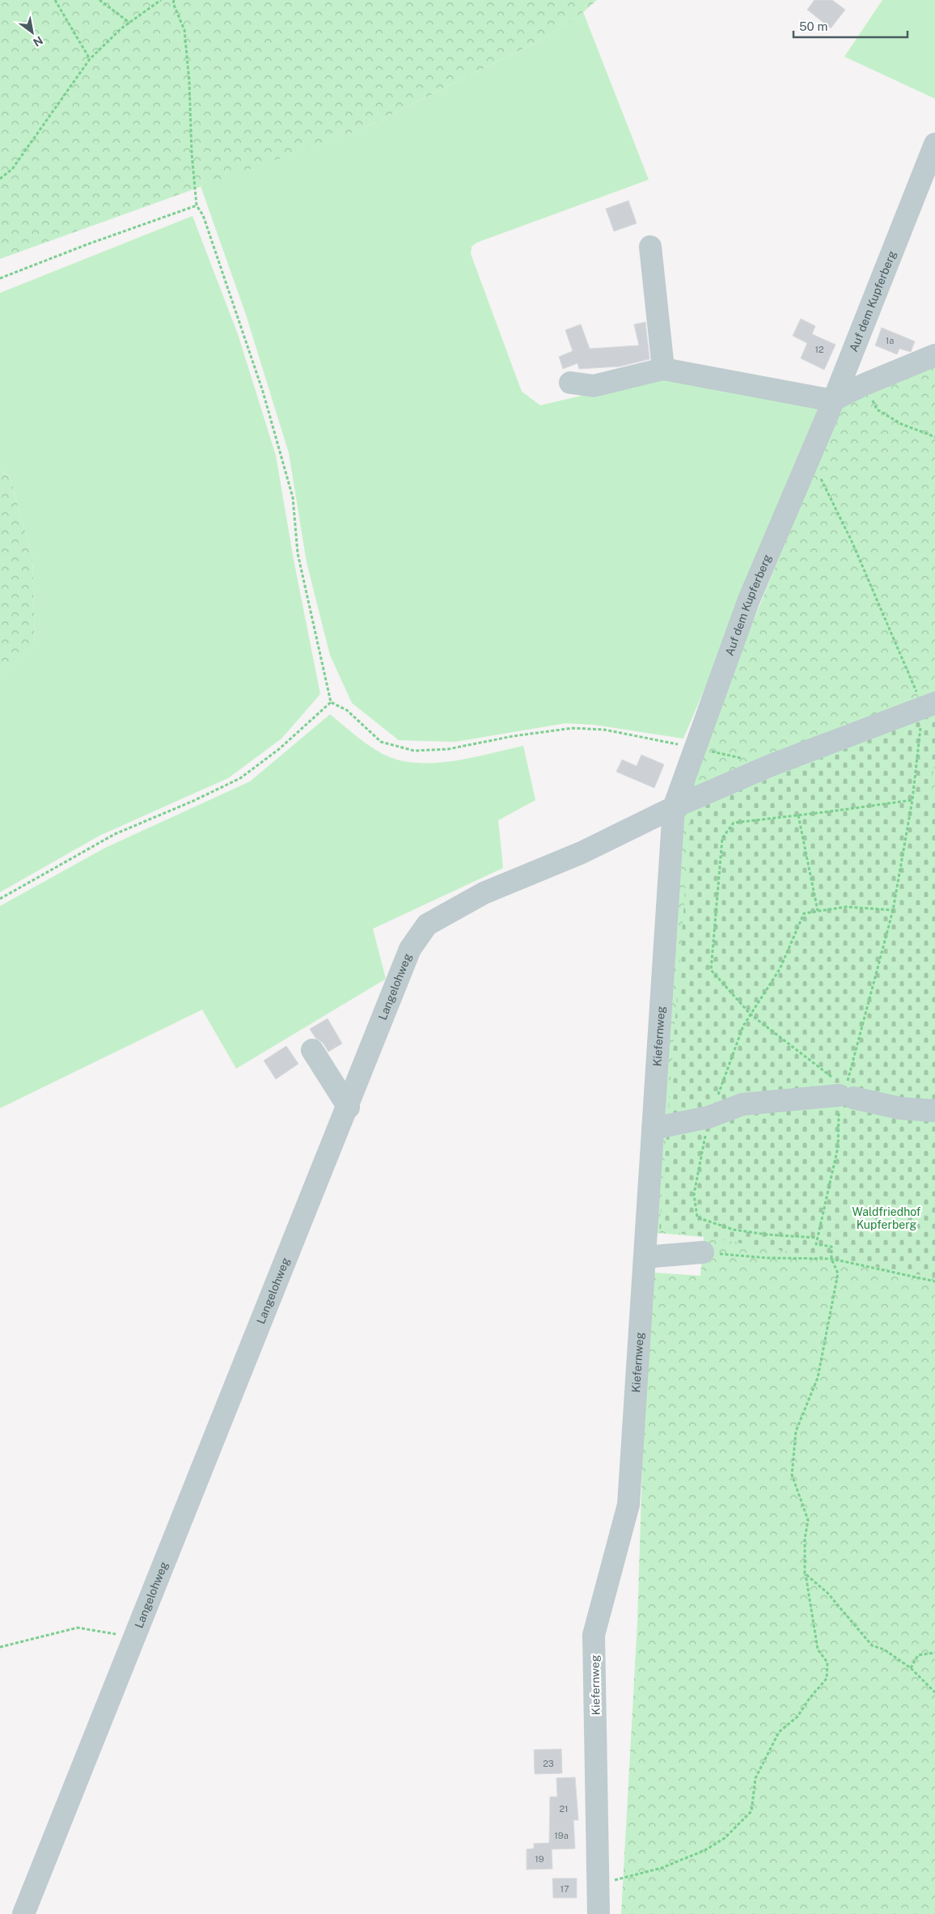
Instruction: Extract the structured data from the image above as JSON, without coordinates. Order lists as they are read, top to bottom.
{
  "streets": {
    "street": ["Auf dem Kupferberg", "Langelohweg", "Kiefernweg"]
  },
  "crossings": [
    ["Auf dem Kupferberg", "Langelohweg"],
    ["Auf dem Kupferberg", "Kiefernweg"],
    ["Langelohweg", "Kiefernweg"]
  ],
  "parks": ["Waldfriedhof Kupferberg"],
  "house_numbers": [
    "1a",
    "12",
    "23",
    "21",
    "19a",
    "19",
    "17"
  ],
  "scale_bar": "50 m",
  "north": "bottom right"
}
